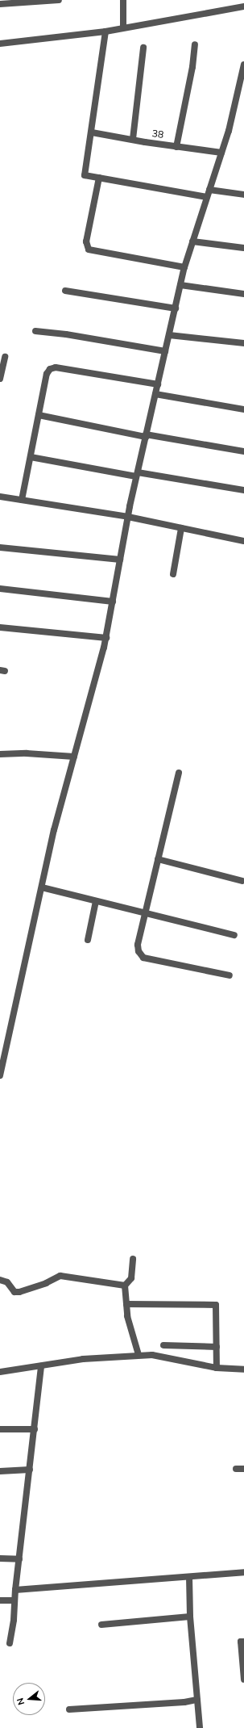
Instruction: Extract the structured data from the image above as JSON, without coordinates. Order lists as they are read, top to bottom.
{
  "streets": {
    "street": ["38"]
  },
  "north": "left"
}
